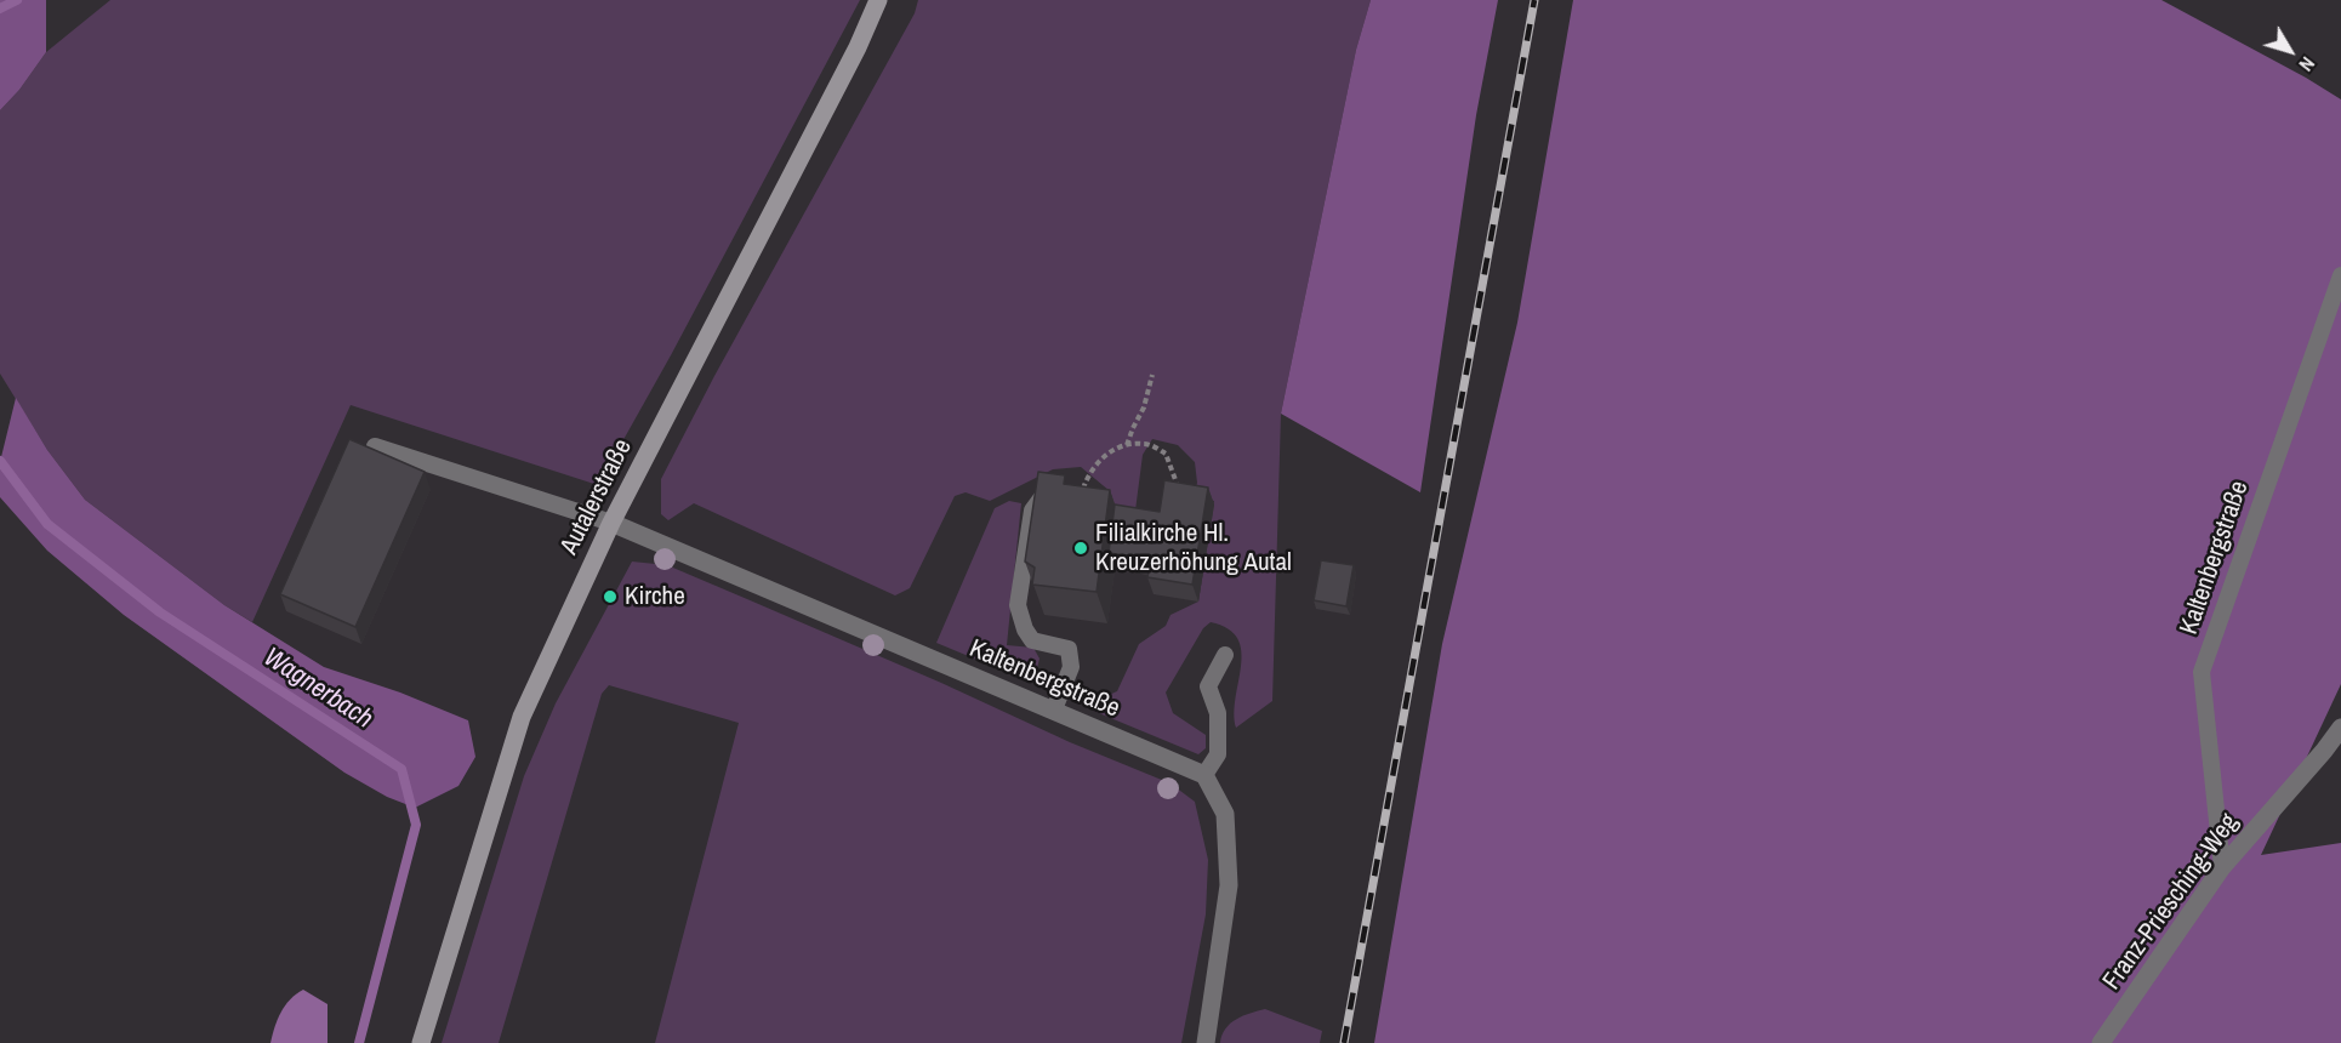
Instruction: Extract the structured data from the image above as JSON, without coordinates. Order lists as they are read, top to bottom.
{
  "streets": {
    "main road": ["Autalerstraße"],
    "street": ["Kaltenbergstraße", "Franz-Priesching-Weg"]
  },
  "crossings": [
    ["Autalerstraße", "Kaltenbergstraße"],
    ["Kaltenbergstraße", "Franz-Priesching-Weg"]
  ],
  "water": ["Wagnerbach"],
  "places": ["Filialkirche Hl. Kreuzerhöhung Autal", "Kirche"],
  "north": "bottom right"
}
